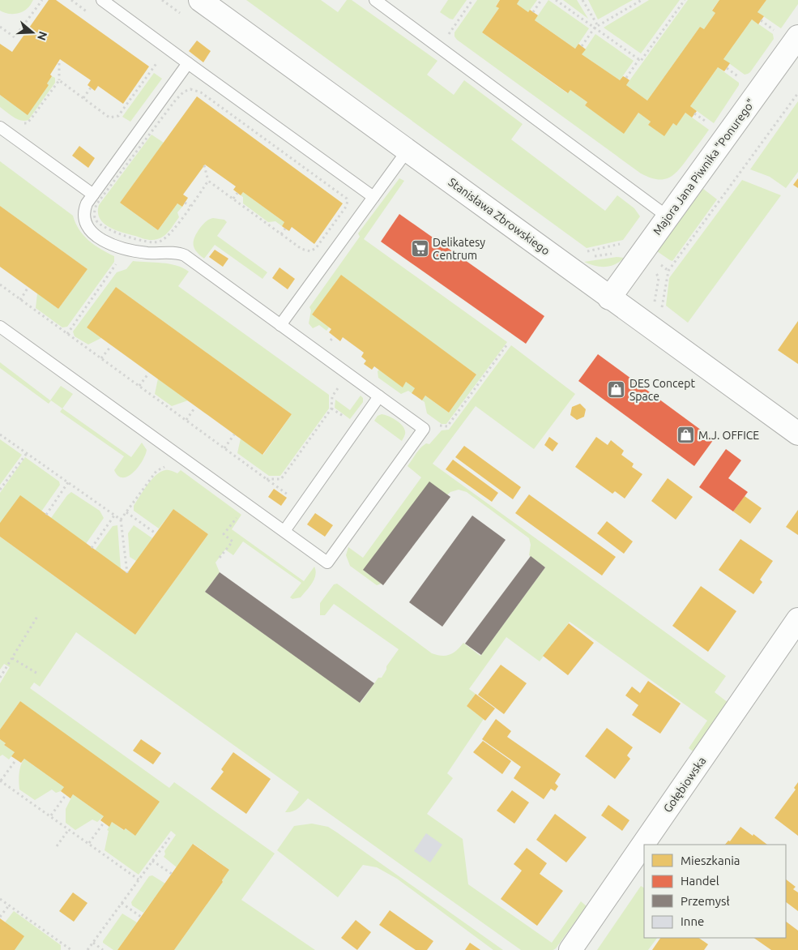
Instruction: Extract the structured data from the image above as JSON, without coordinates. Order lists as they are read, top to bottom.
{
  "streets": {
    "main road": ["Majora Jana Piwnika \"Ponurego\"", "Stanisława Zbrowskiego", "Gołębiowska"]
  },
  "crossings": [
    ["Majora Jana Piwnika \"Ponurego\"", "Stanisława Zbrowskiego"]
  ],
  "places": {
    "supermarket": ["Delikatesy Centrum"],
    "shop": ["DES Concept Space", "M.J. OFFICE"]
  },
  "legend": [
    "Mieszkania",
    "Handel",
    "Przemysł",
    "Inne"
  ],
  "north": "right"
}
